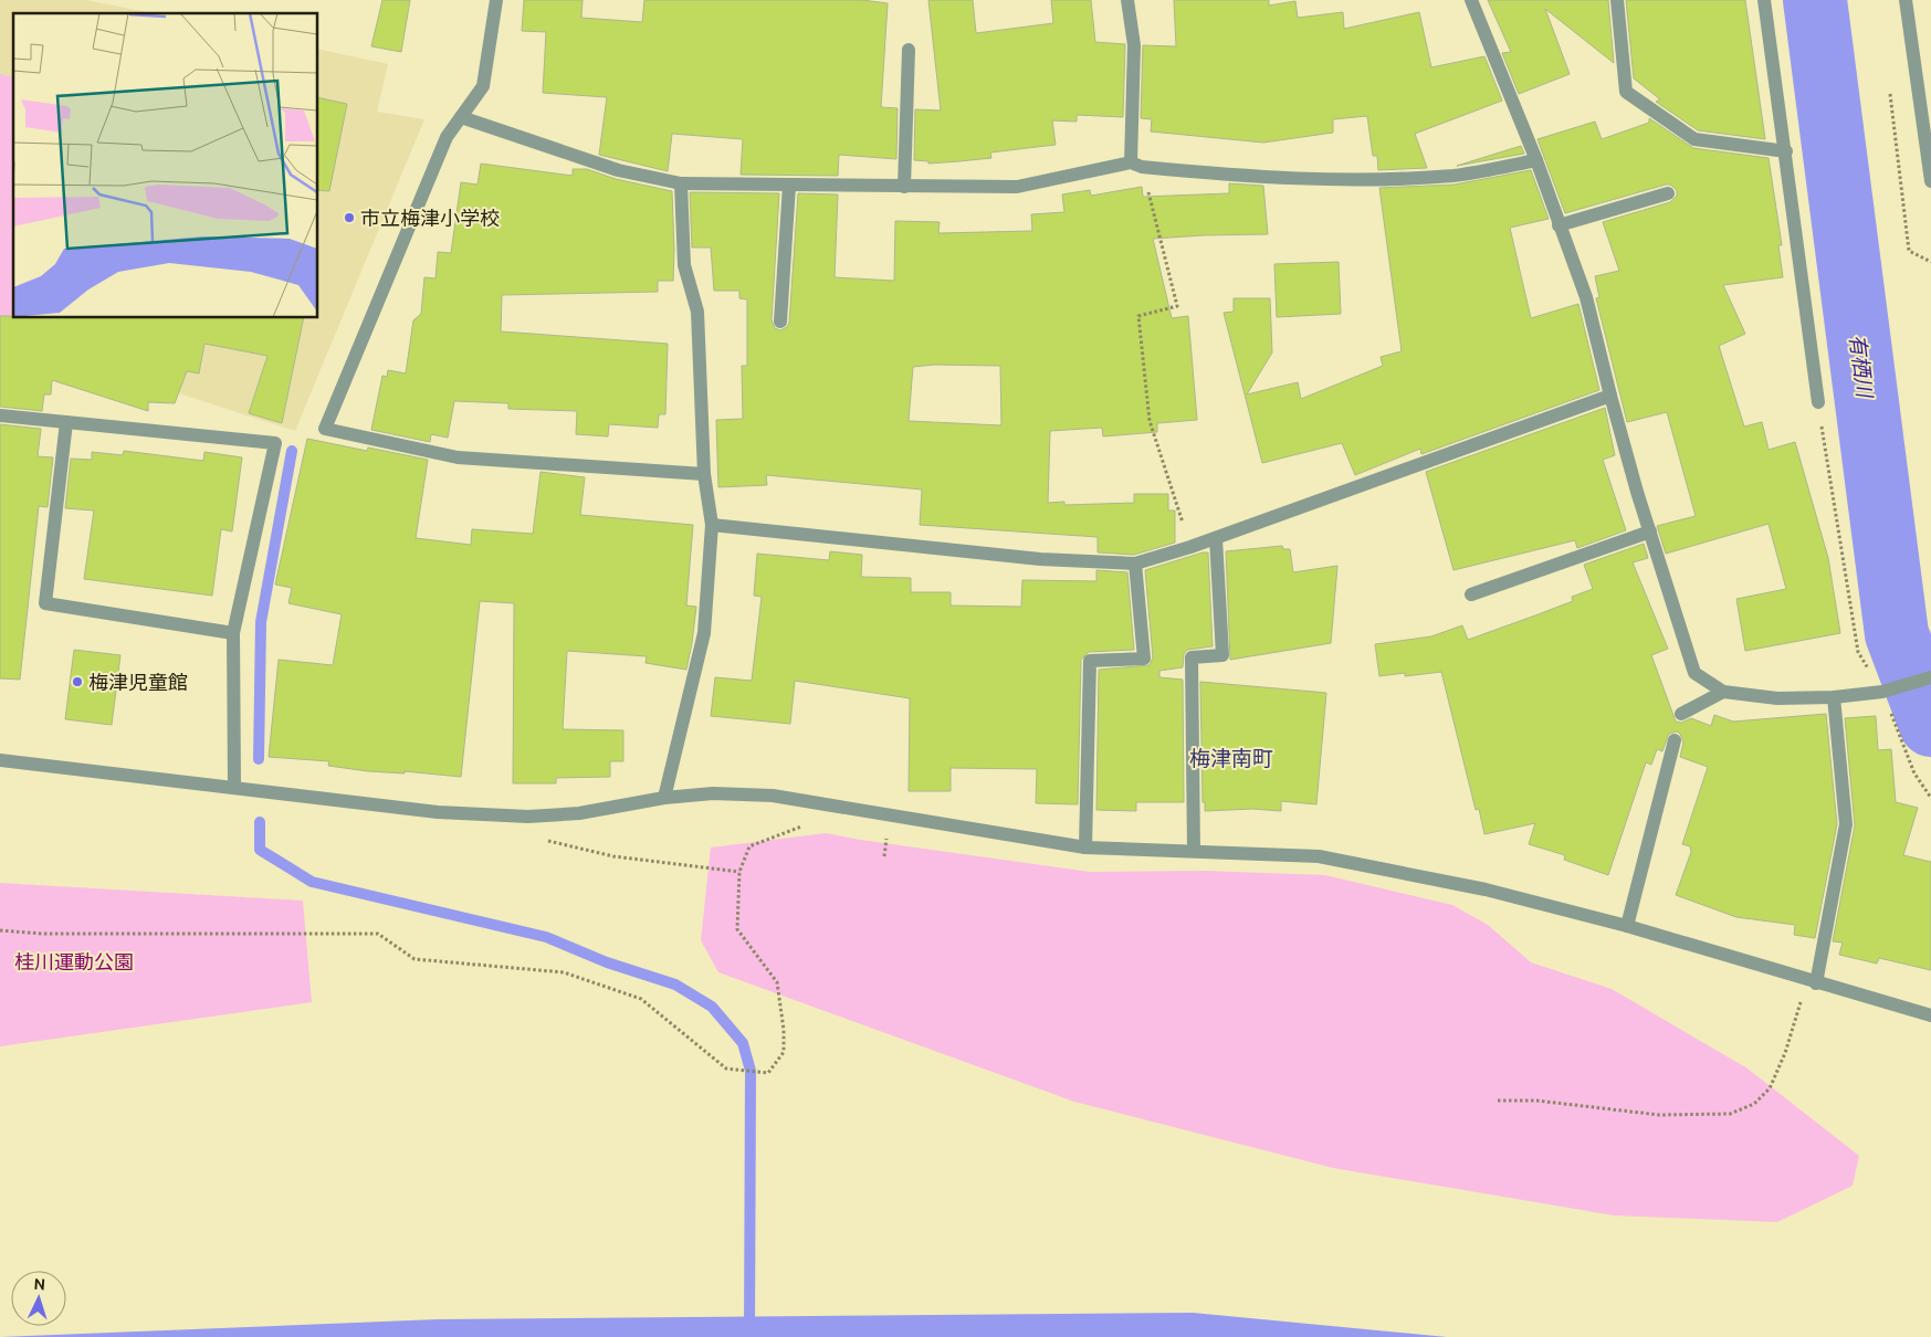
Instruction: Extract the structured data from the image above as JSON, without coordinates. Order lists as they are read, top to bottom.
{
  "districts": ["梅津南町"],
  "water": ["有栖川"],
  "parks": ["桂川運動公園"],
  "places": ["市立梅津小学校", "梅津児童館"],
  "north": "top"
}
